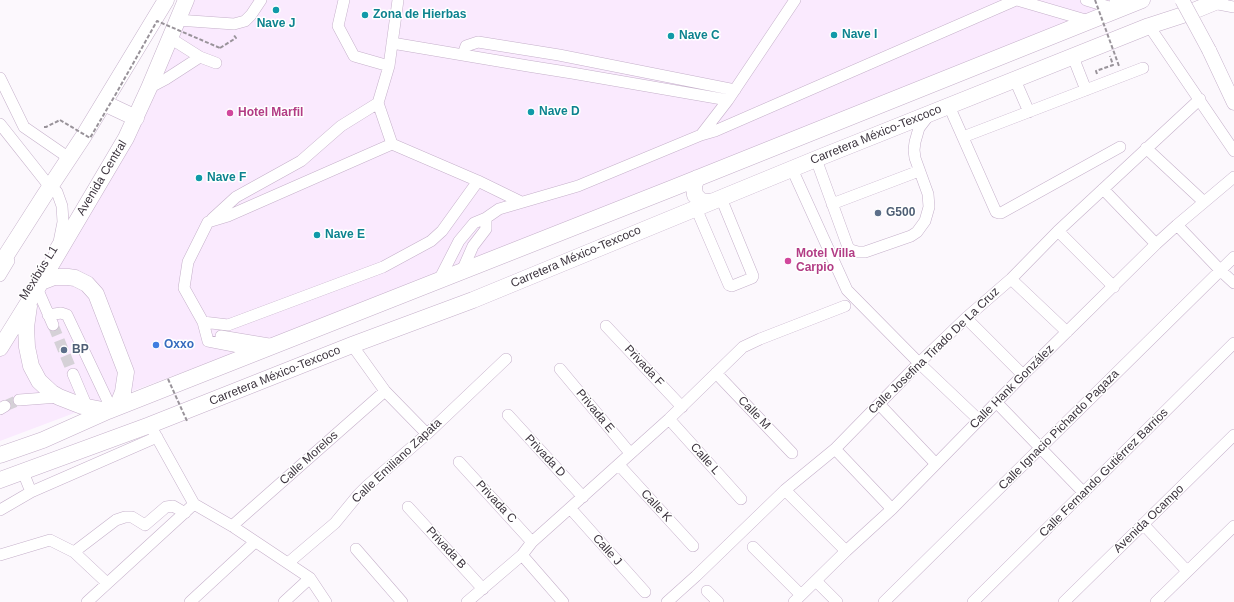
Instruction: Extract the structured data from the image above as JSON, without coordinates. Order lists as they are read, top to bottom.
{
  "streets": {
    "highway": ["Carretera México-Texcoco", "Avenida Central"],
    "street": [
      "Mexibús L1",
      "Calle Josefina Tirado De La Cruz",
      "Privada F",
      "Calle Hank González",
      "Privada E",
      "Calle M",
      "Calle Ignacio Pichardo Pagaza",
      "Privada D",
      "Calle Morelos",
      "Calle L",
      "Calle Emiliano Zapata",
      "Calle Fernando Gutiérrez Barrios",
      "Privada C",
      "Calle K",
      "Avenida Ocampo",
      "Privada B",
      "Calle J"
    ]
  },
  "places": [
    "Nave J",
    "Zona de Hierbas",
    "Nave I",
    "Nave C",
    "Nave D",
    "Hotel Marfil",
    "Nave F",
    "G500",
    "Nave E",
    "Motel Villa Carpio",
    "Oxxo",
    "BP"
  ]
}
